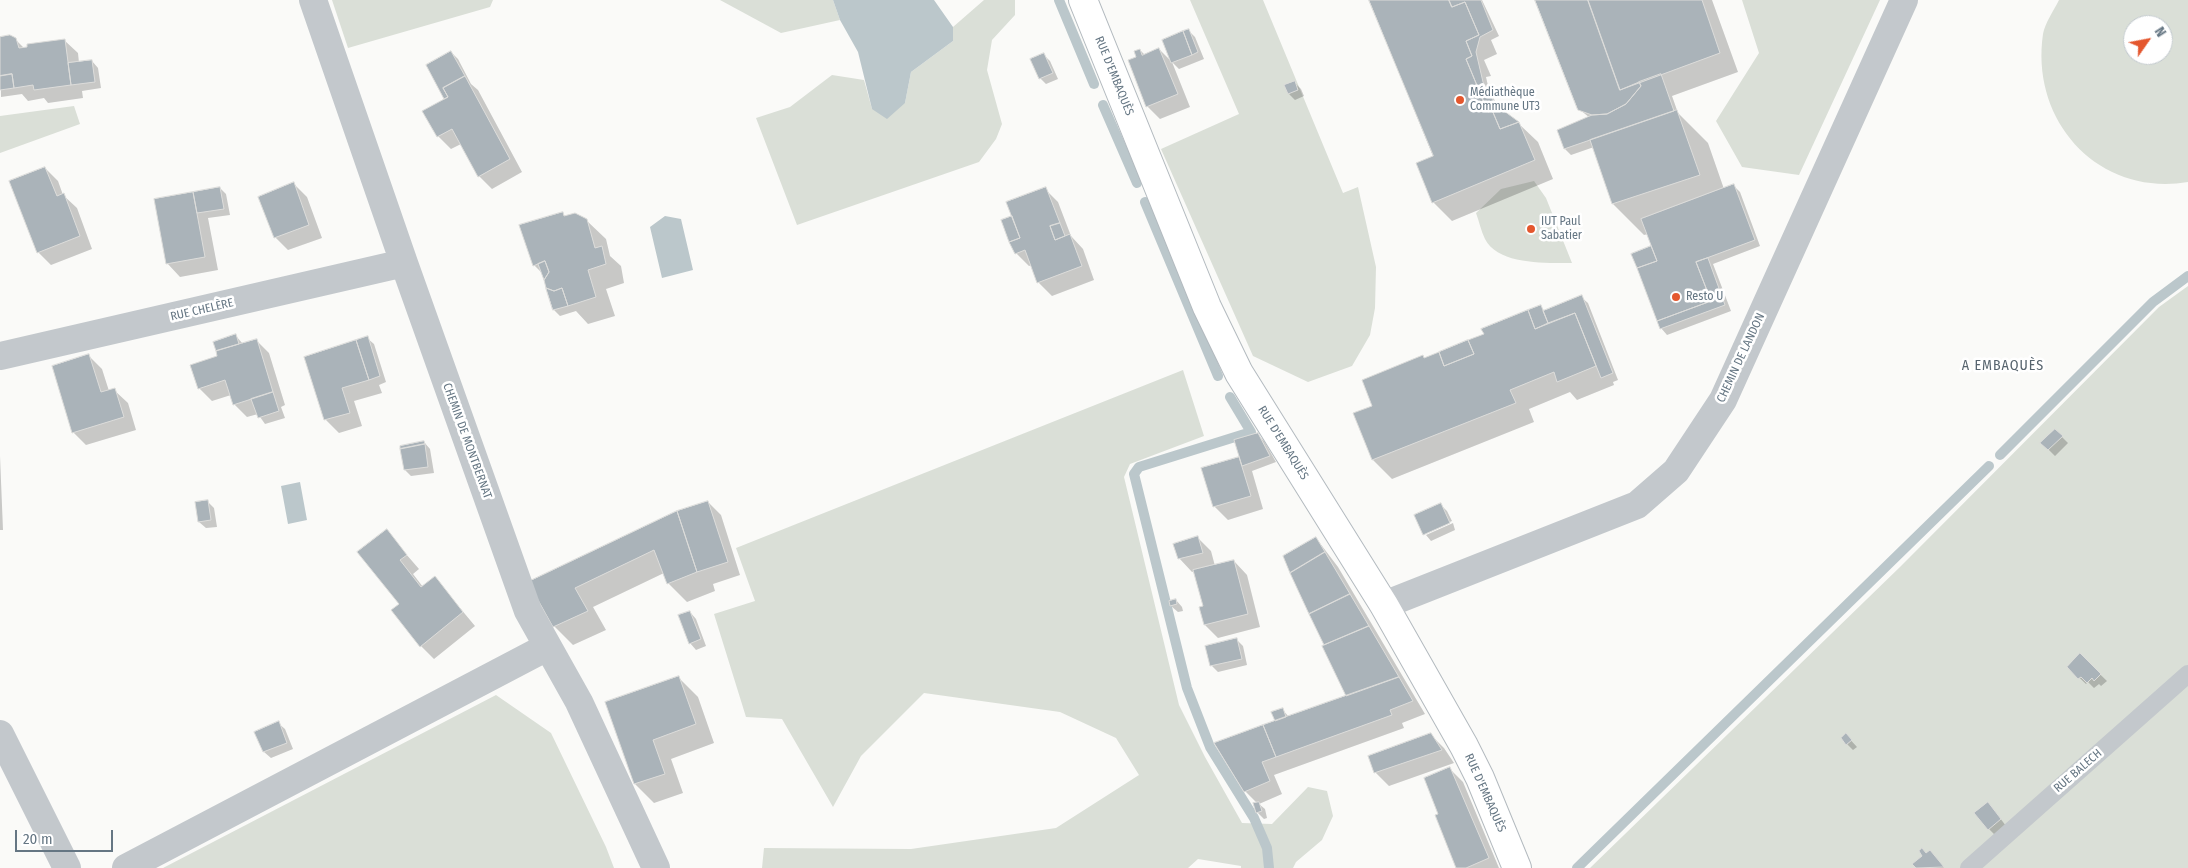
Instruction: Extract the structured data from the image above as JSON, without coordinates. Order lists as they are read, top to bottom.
{
  "streets": {
    "street": [
      "RUE D'EMBAQUÈS",
      "RUE CHELÈRE",
      "CHEMIN DE LANDON",
      "CHEMIN DE MONTBERNAT"
    ],
    "lane": ["RUE BALECH"]
  },
  "crossings": [
    ["RUE D'EMBAQUÈS", "CHEMIN DE LANDON"],
    ["RUE CHELÈRE", "CHEMIN DE MONTBERNAT"]
  ],
  "districts": ["A EMBAQUÈS"],
  "places": ["Médiathèque Commune UT3", "IUT Paul Sabatier", "Resto U"],
  "scale_bar": "20 m",
  "north": "top right"
}
